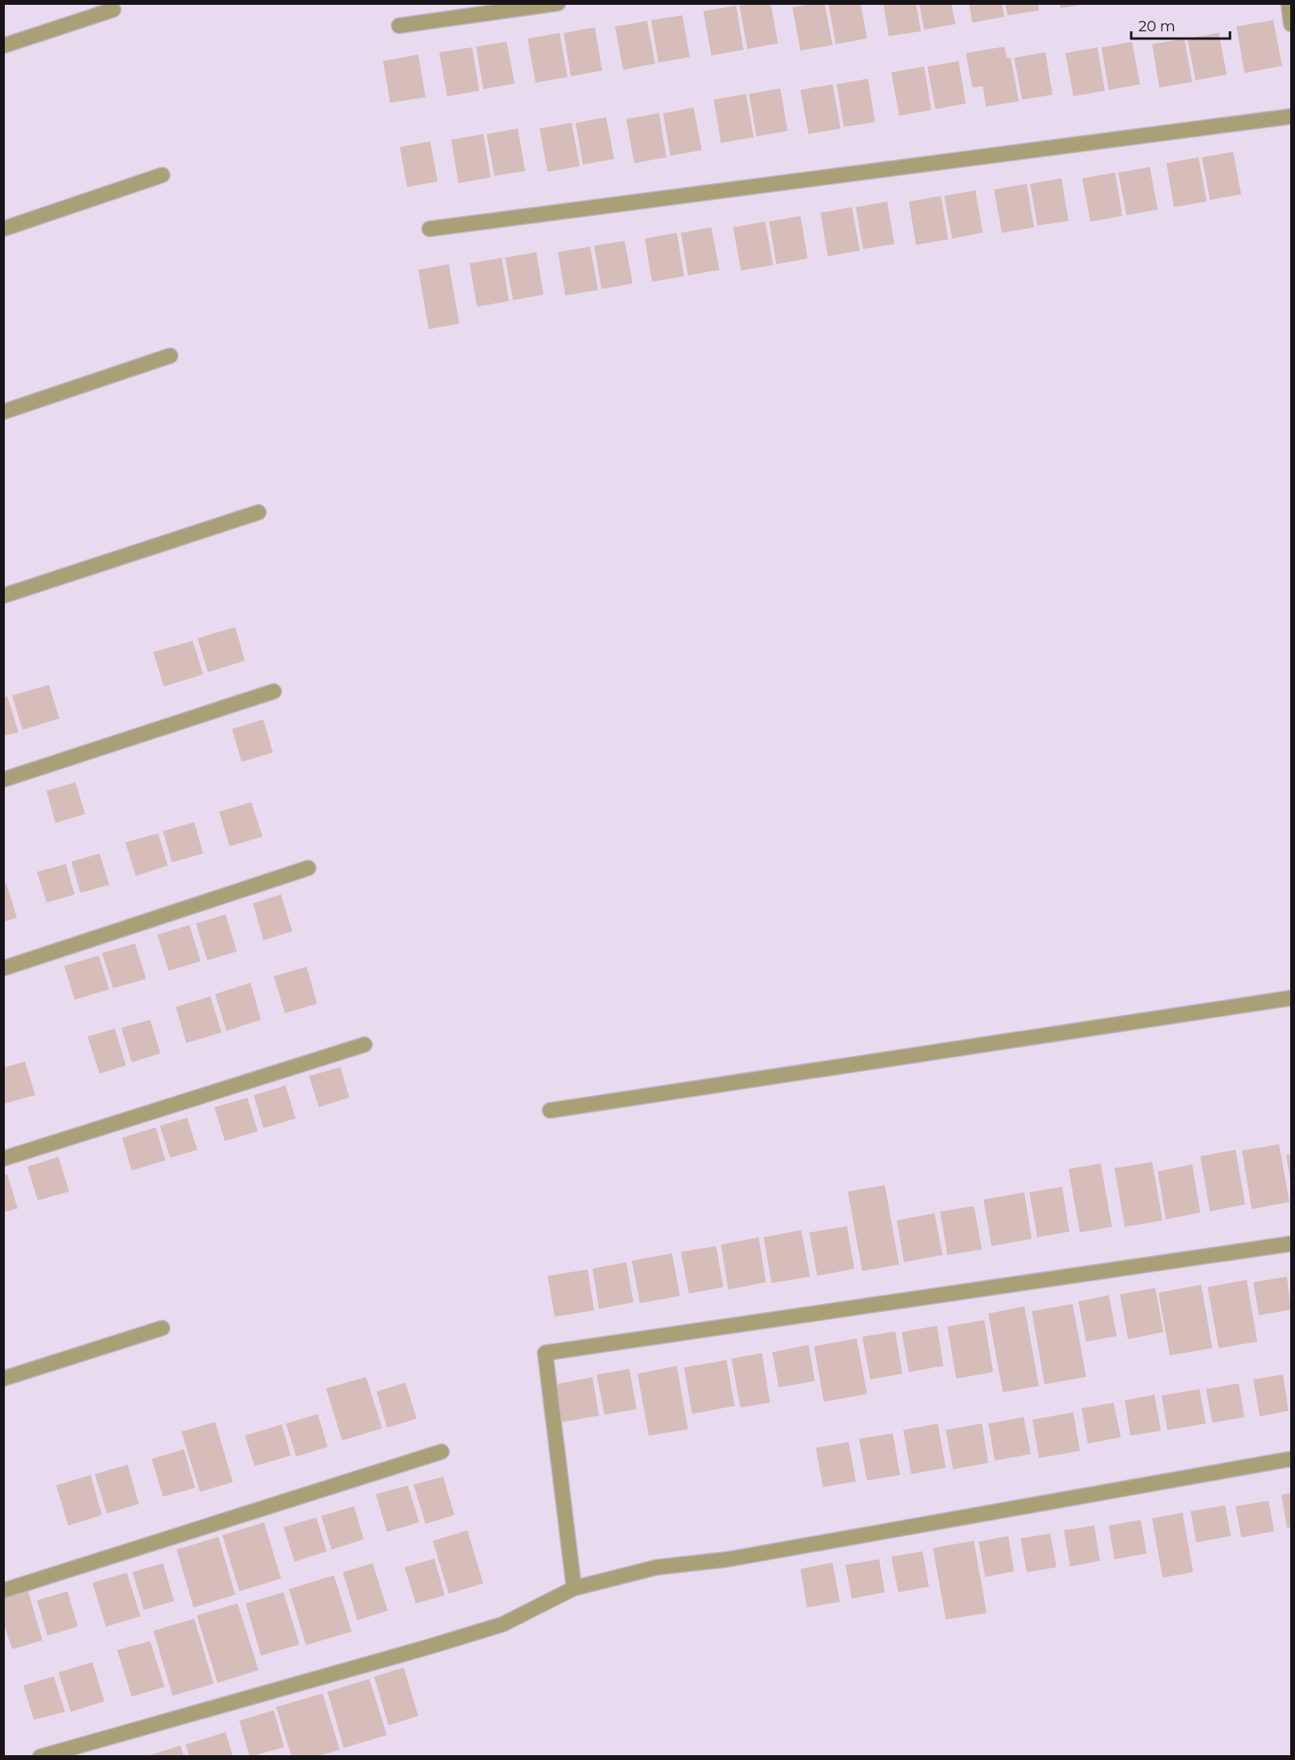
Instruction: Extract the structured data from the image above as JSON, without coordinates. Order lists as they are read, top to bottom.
{
  "scale_bar": "20 m"
}
